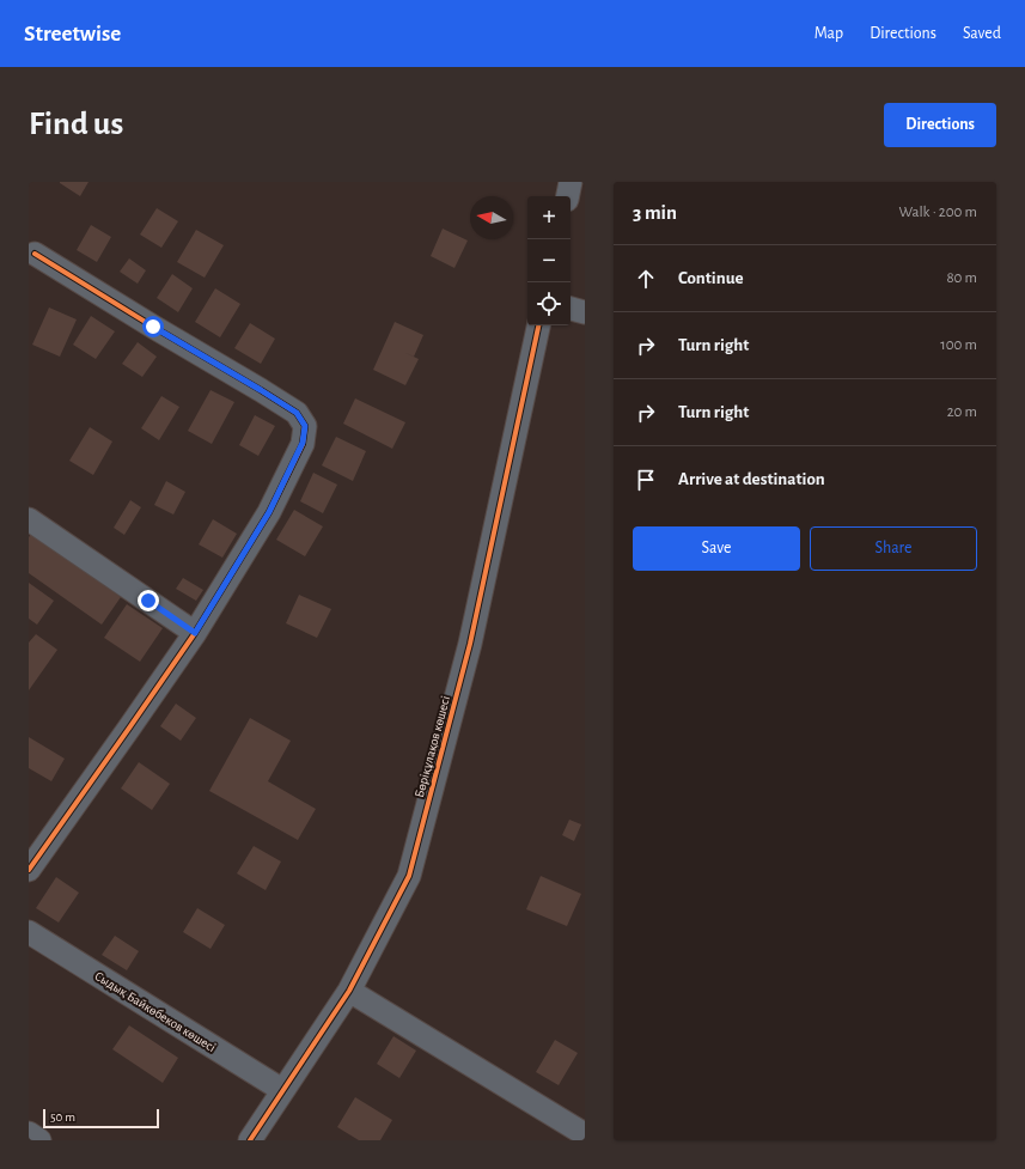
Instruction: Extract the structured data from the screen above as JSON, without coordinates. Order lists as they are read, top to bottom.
{
  "streets": {
    "street": ["Бөріқұлақов көшесі", "Сыдық Байкөбеков көшесі"]
  },
  "crossings": [
    ["Бөріқұлақов көшесі", "Сыдық Байкөбеков көшесі"]
  ],
  "scale_bar": "50 m",
  "north": "left",
  "page": {
    "header": "Streetwise",
    "nav": ["Map", "Directions", "Saved"],
    "buttons": [
      "Directions",
      ["Save", "Share"]
    ],
    "title": "Find us",
    "heading": ["3 min", "Walk · 200 m"],
    "map_buttons": ["+", "−"],
    "list": [
      ["Continue", "80 m"],
      ["Turn right", "100 m"],
      ["Turn right", "20 m"],
      "Arrive at destination"
    ],
    "scale": "50 m"
  }
}
